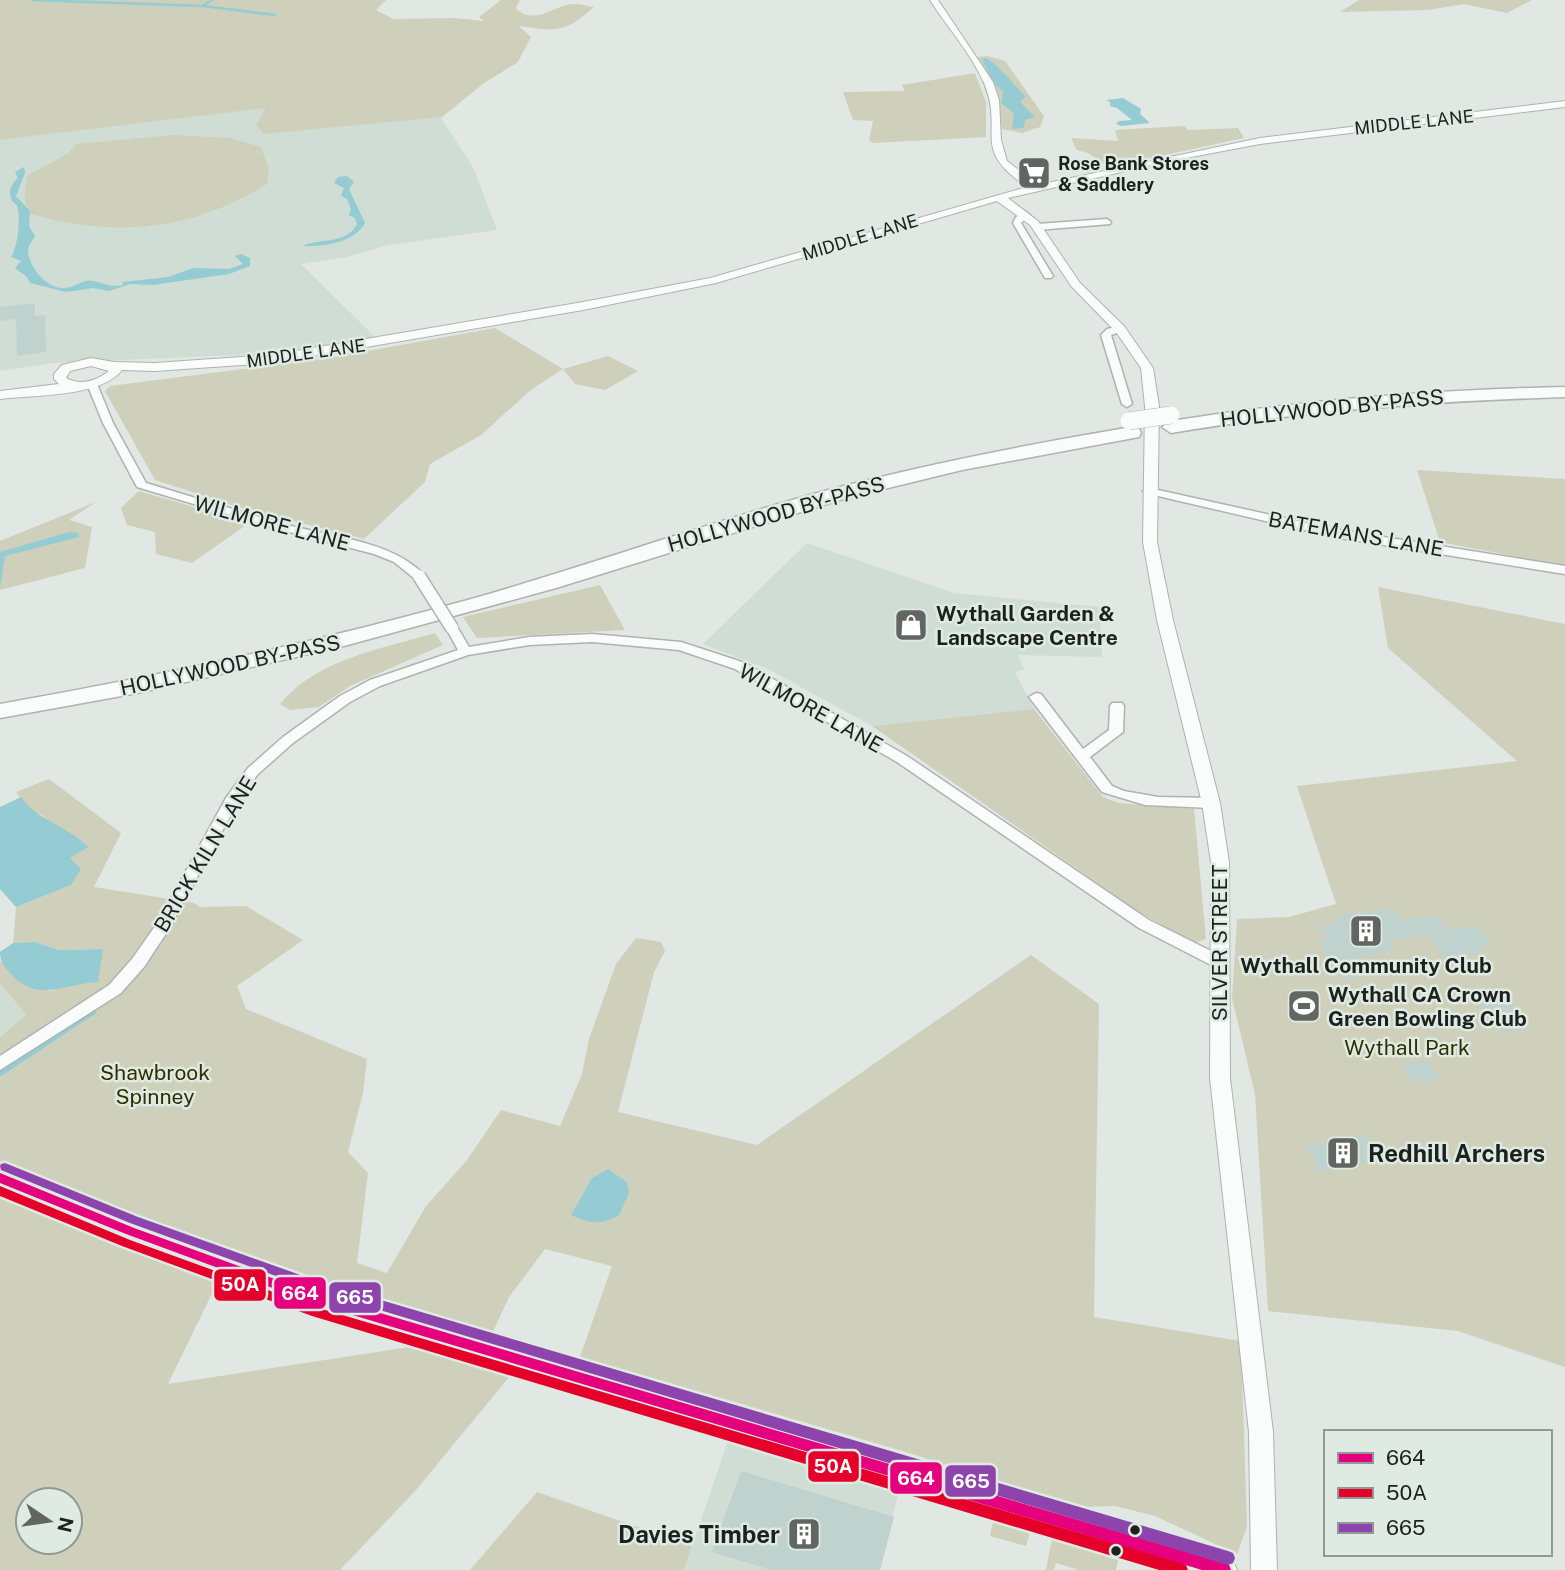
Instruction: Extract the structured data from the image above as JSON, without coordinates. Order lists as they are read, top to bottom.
{
  "streets": {
    "highway": ["HOLLYWOOD BY-PASS"],
    "street": [
      "MIDDLE LANE",
      "WILMORE LANE",
      "BATEMANS LANE",
      "BRICK KILN LANE",
      "SILVER STREET"
    ]
  },
  "crossings": [
    ["MIDDLE LANE", "WILMORE LANE"],
    ["MIDDLE LANE", "SILVER STREET"],
    ["WILMORE LANE", "BRICK KILN LANE"],
    ["WILMORE LANE", "SILVER STREET"],
    ["BATEMANS LANE", "SILVER STREET"]
  ],
  "parks": ["Wythall Park", "Shawbrook Spinney"],
  "places": {
    "supermarket": ["Rose Bank Stores & Saddlery"],
    "shop": ["Wythall Garden & Landscape Centre"],
    "building": ["Wythall Community Club", "Redhill Archers", "Davies Timber"],
    "sports": ["Wythall CA Crown Green Bowling Club"]
  },
  "lines": ["transit line 665", "transit line 664", "transit line 50A"],
  "legend": ["664", "50A", "665"],
  "north": "right"
}
